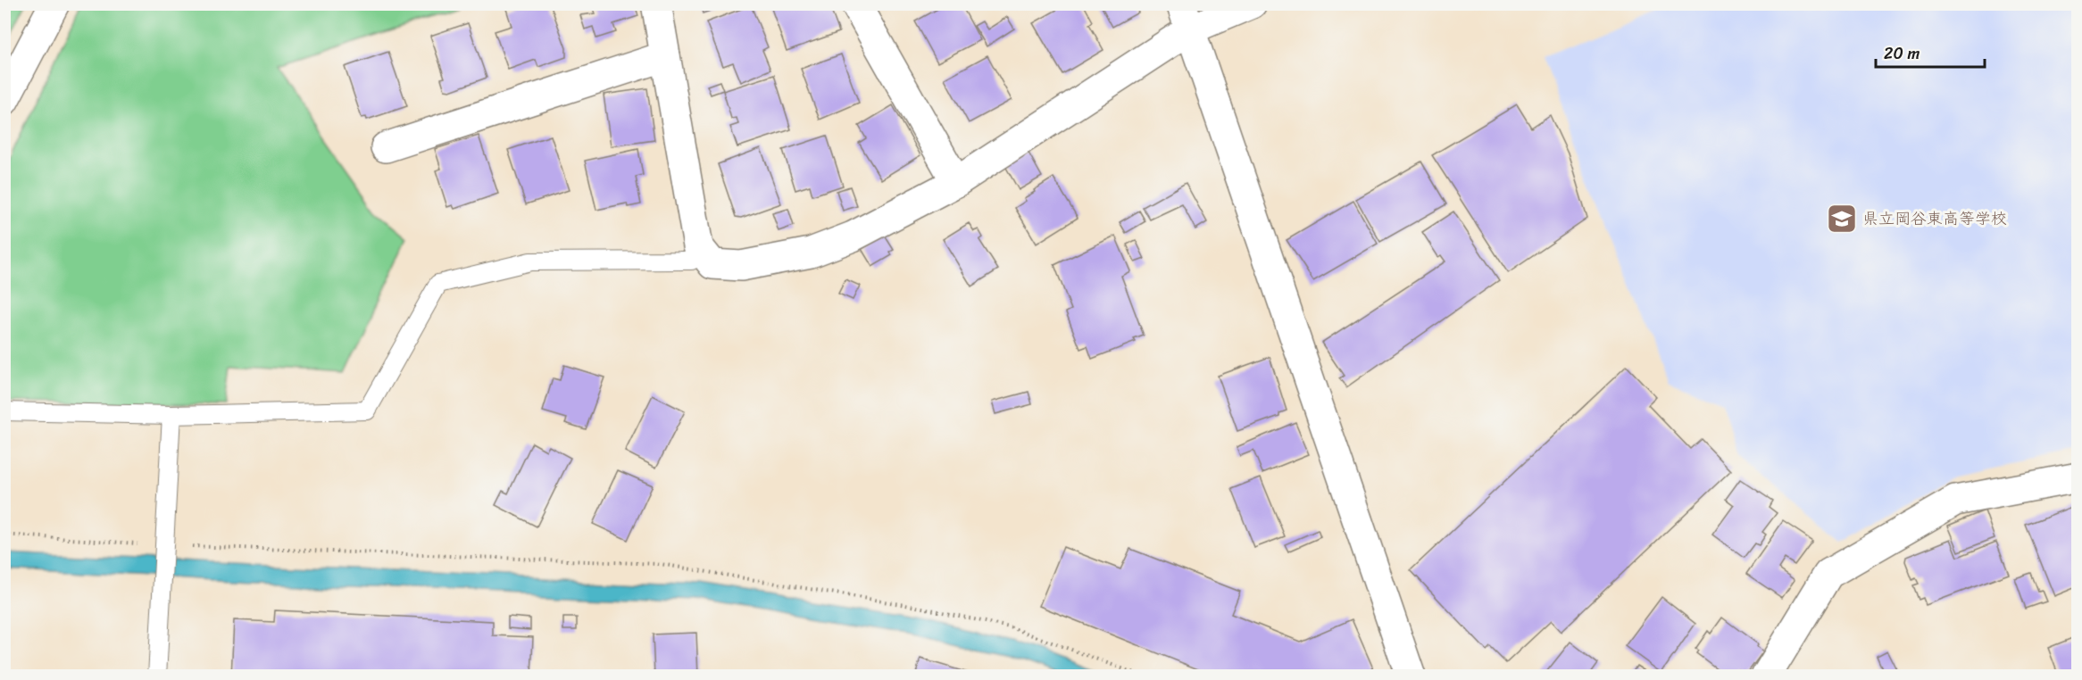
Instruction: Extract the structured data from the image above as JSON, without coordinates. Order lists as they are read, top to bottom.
{
  "places": {
    "school or university": ["県立岡谷東高等学校"]
  },
  "scale_bar": "20 m"
}
